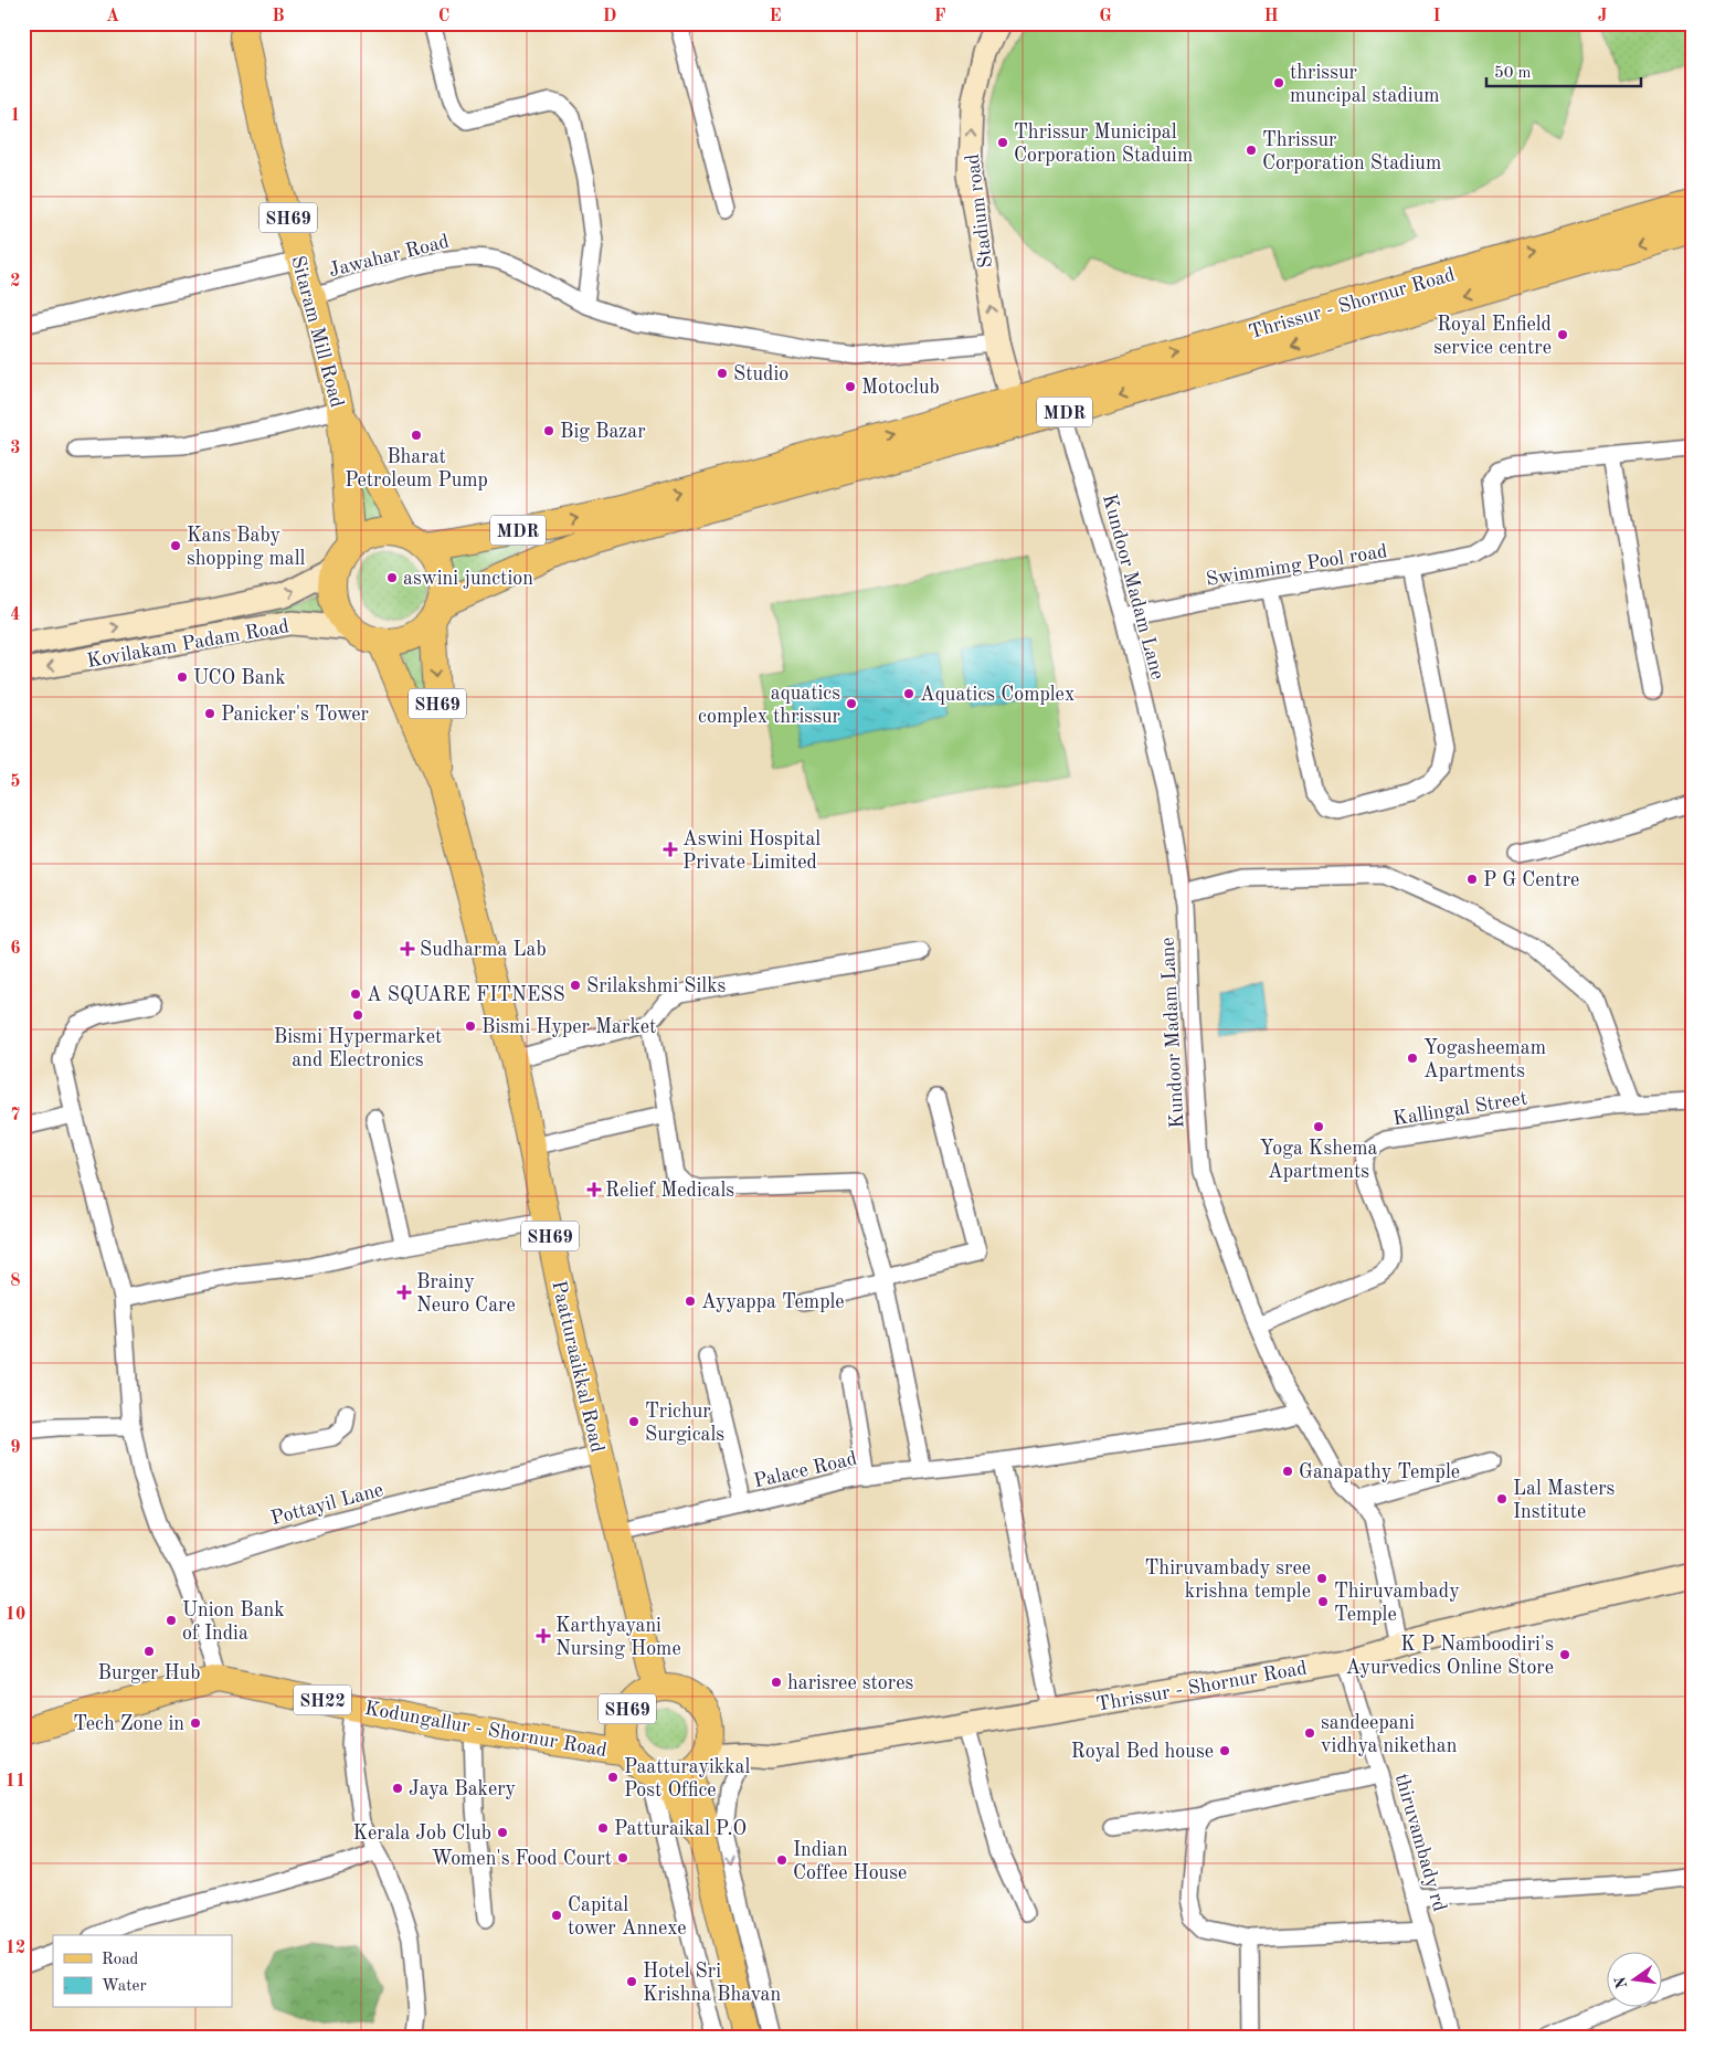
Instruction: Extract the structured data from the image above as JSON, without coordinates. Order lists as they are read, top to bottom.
{
  "streets": {
    "main road": [
      "Stadium road",
      "SH69",
      "Thrissur - Shornur Road",
      "Sitaram Mill Road",
      "MDR",
      "Kovilakam Padam Road",
      "Paatturaaikkal Road",
      "SH22",
      "Kodungallur - Shornur Road"
    ],
    "street": [
      "Jawahar Road",
      "Swimmimg Pool road",
      "Kundoor Madam Lane",
      "Kallingal Street",
      "Palace Road",
      "Pottayil Lane",
      "thiruvambady rd"
    ]
  },
  "crossings": [
    ["Stadium road", "Jawahar Road"],
    ["Stadium road", "Thrissur - Shornur Road"],
    ["Stadium road", "MDR"],
    ["SH69", "Thrissur - Shornur Road"],
    ["SH69", "Sitaram Mill Road"],
    ["SH69", "MDR"],
    ["SH69", "Kovilakam Padam Road"],
    ["SH69", "Paatturaaikkal Road"],
    ["SH69", "Kodungallur - Shornur Road"],
    ["Jawahar Road", "Sitaram Mill Road"],
    ["Thrissur - Shornur Road", "MDR"],
    ["Thrissur - Shornur Road", "Kundoor Madam Lane"],
    ["Thrissur - Shornur Road", "Paatturaaikkal Road"],
    ["Thrissur - Shornur Road", "Kodungallur - Shornur Road"],
    ["Thrissur - Shornur Road", "thiruvambady rd"],
    ["Sitaram Mill Road", "MDR"],
    ["Sitaram Mill Road", "Kovilakam Padam Road"],
    ["MDR", "Kundoor Madam Lane"],
    ["MDR", "Kovilakam Padam Road"],
    ["Swimmimg Pool road", "Kundoor Madam Lane"],
    ["Kundoor Madam Lane", "Kallingal Street"],
    ["Kundoor Madam Lane", "Palace Road"],
    ["Paatturaaikkal Road", "Palace Road"],
    ["Paatturaaikkal Road", "Pottayil Lane"],
    ["Paatturaaikkal Road", "Kodungallur - Shornur Road"]
  ],
  "one_way": ["Stadium road"],
  "places": {
    "other": [
      "thrissur muncipal stadium",
      "Thrissur Municipal Corporation Staduim",
      "Thrissur Corporation Stadium",
      "Royal Enfield service centre",
      "Studio",
      "Motoclub",
      "Big Bazar",
      "Bharat Petroleum Pump",
      "Kans Baby shopping mall",
      "aswini junction",
      "UCO Bank",
      "Aquatics Complex",
      "aquatics complex thrissur",
      "Panicker's Tower",
      "P G Centre",
      "Srilakshmi Silks",
      "A SQUARE FITNESS",
      "Bismi Hypermarket and Electronics",
      "Bismi Hyper Market",
      "Yogasheemam Apartments",
      "Yoga Kshema Apartments",
      "Ayyappa Temple",
      "Trichur Surgicals",
      "Ganapathy Temple",
      "Lal Masters Institute",
      "Thiruvambady sree krishna temple",
      "Thiruvambady Temple",
      "Union Bank of India",
      "Burger Hub",
      "K P Namboodiri's Ayurvedics Online Store",
      "harisree stores",
      "Tech Zone in",
      "sandeepani vidhya nikethan",
      "Royal Bed house",
      "Paatturayikkal Post Office",
      "Jaya Bakery",
      "Patturaikal P.O",
      "Kerala Job Club",
      "Women's Food Court",
      "Indian Coffee House",
      "Capital tower Annexe",
      "Hotel Sri Krishna Bhavan"
    ],
    "health": [
      "Aswini Hospital Private Limited",
      "Sudharma Lab",
      "Relief Medicals",
      "Brainy Neuro Care",
      "Karthyayani Nursing Home"
    ]
  },
  "legend": ["Road", "Water"],
  "scale_bar": "50 m",
  "north": "left",
  "grid": {
    "columns": [
      "A",
      "B",
      "C",
      "D",
      "E",
      "F",
      "G",
      "H",
      "I",
      "J"
    ],
    "rows": [
      "1",
      "2",
      "3",
      "4",
      "5",
      "6",
      "7",
      "8",
      "9",
      "10",
      "11",
      "12"
    ]
  }
}
